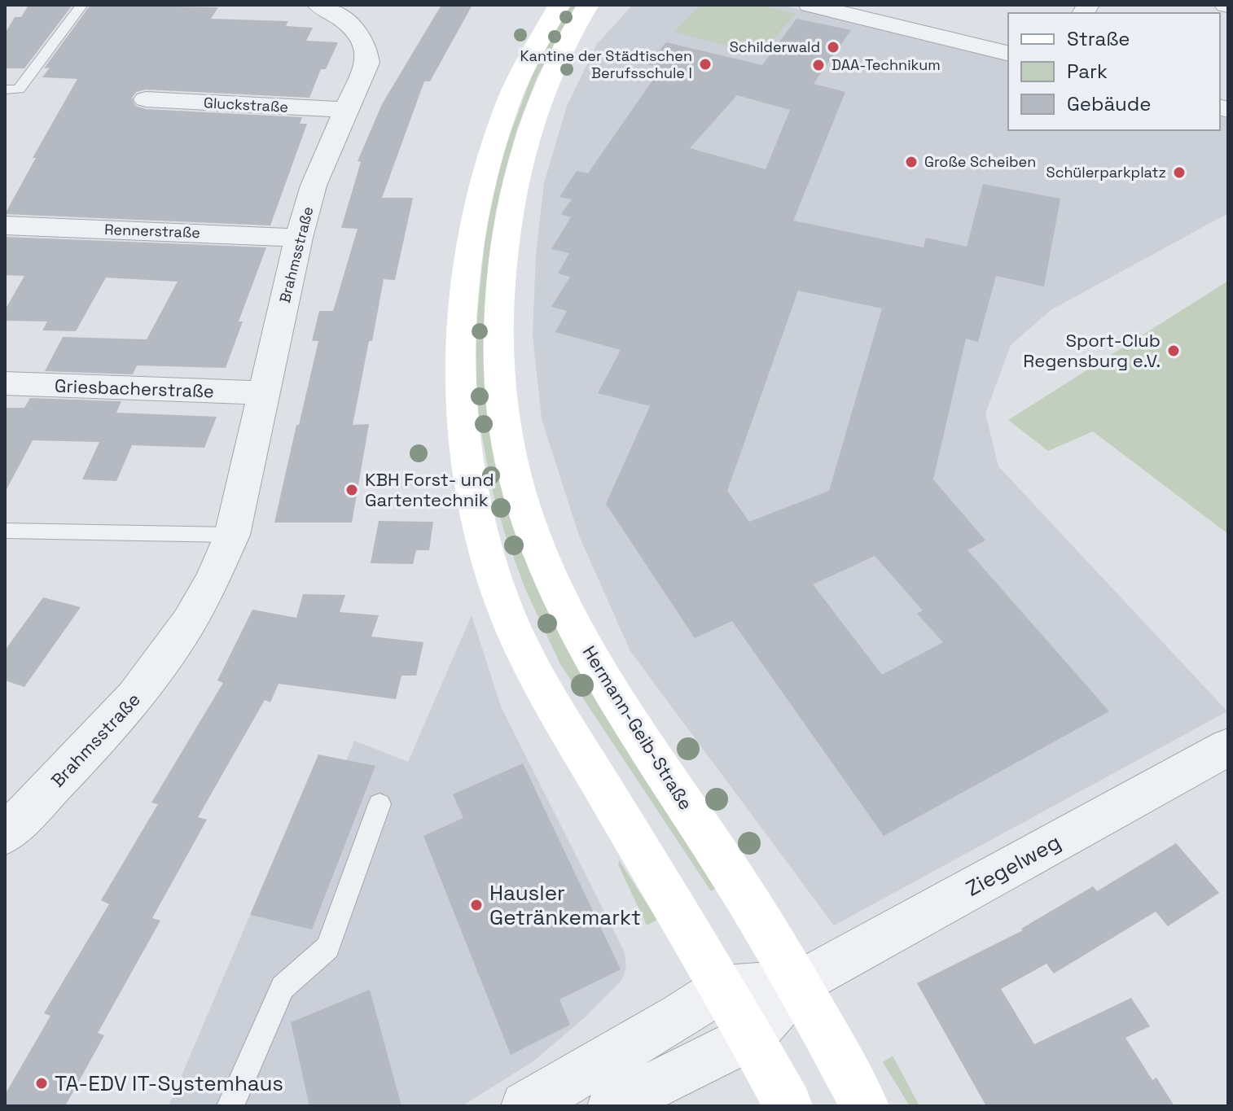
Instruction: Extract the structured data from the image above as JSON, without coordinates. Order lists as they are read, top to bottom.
{
  "streets": {
    "street": [
      "Gluckstraße",
      "Rennerstraße",
      "Brahmsstraße",
      "Griesbacherstraße",
      "Hermann-Geib-Straße",
      "Ziegelweg"
    ]
  },
  "crossings": [
    ["Gluckstraße", "Brahmsstraße"],
    ["Rennerstraße", "Brahmsstraße"],
    ["Brahmsstraße", "Griesbacherstraße"],
    ["Hermann-Geib-Straße", "Ziegelweg"]
  ],
  "places": [
    "Schilderwald",
    "Kantine der Städtischen Berufsschule I",
    "DAA-Technikum",
    "Große Scheiben",
    "Schülerparkplatz",
    "Sport-Club Regensburg e.V.",
    "KBH Forst- und Gartentechnik",
    "Hausler Getränkemarkt",
    "TA-EDV IT-Systemhaus"
  ],
  "legend": ["Straße", "Park", "Gebäude"]
}
